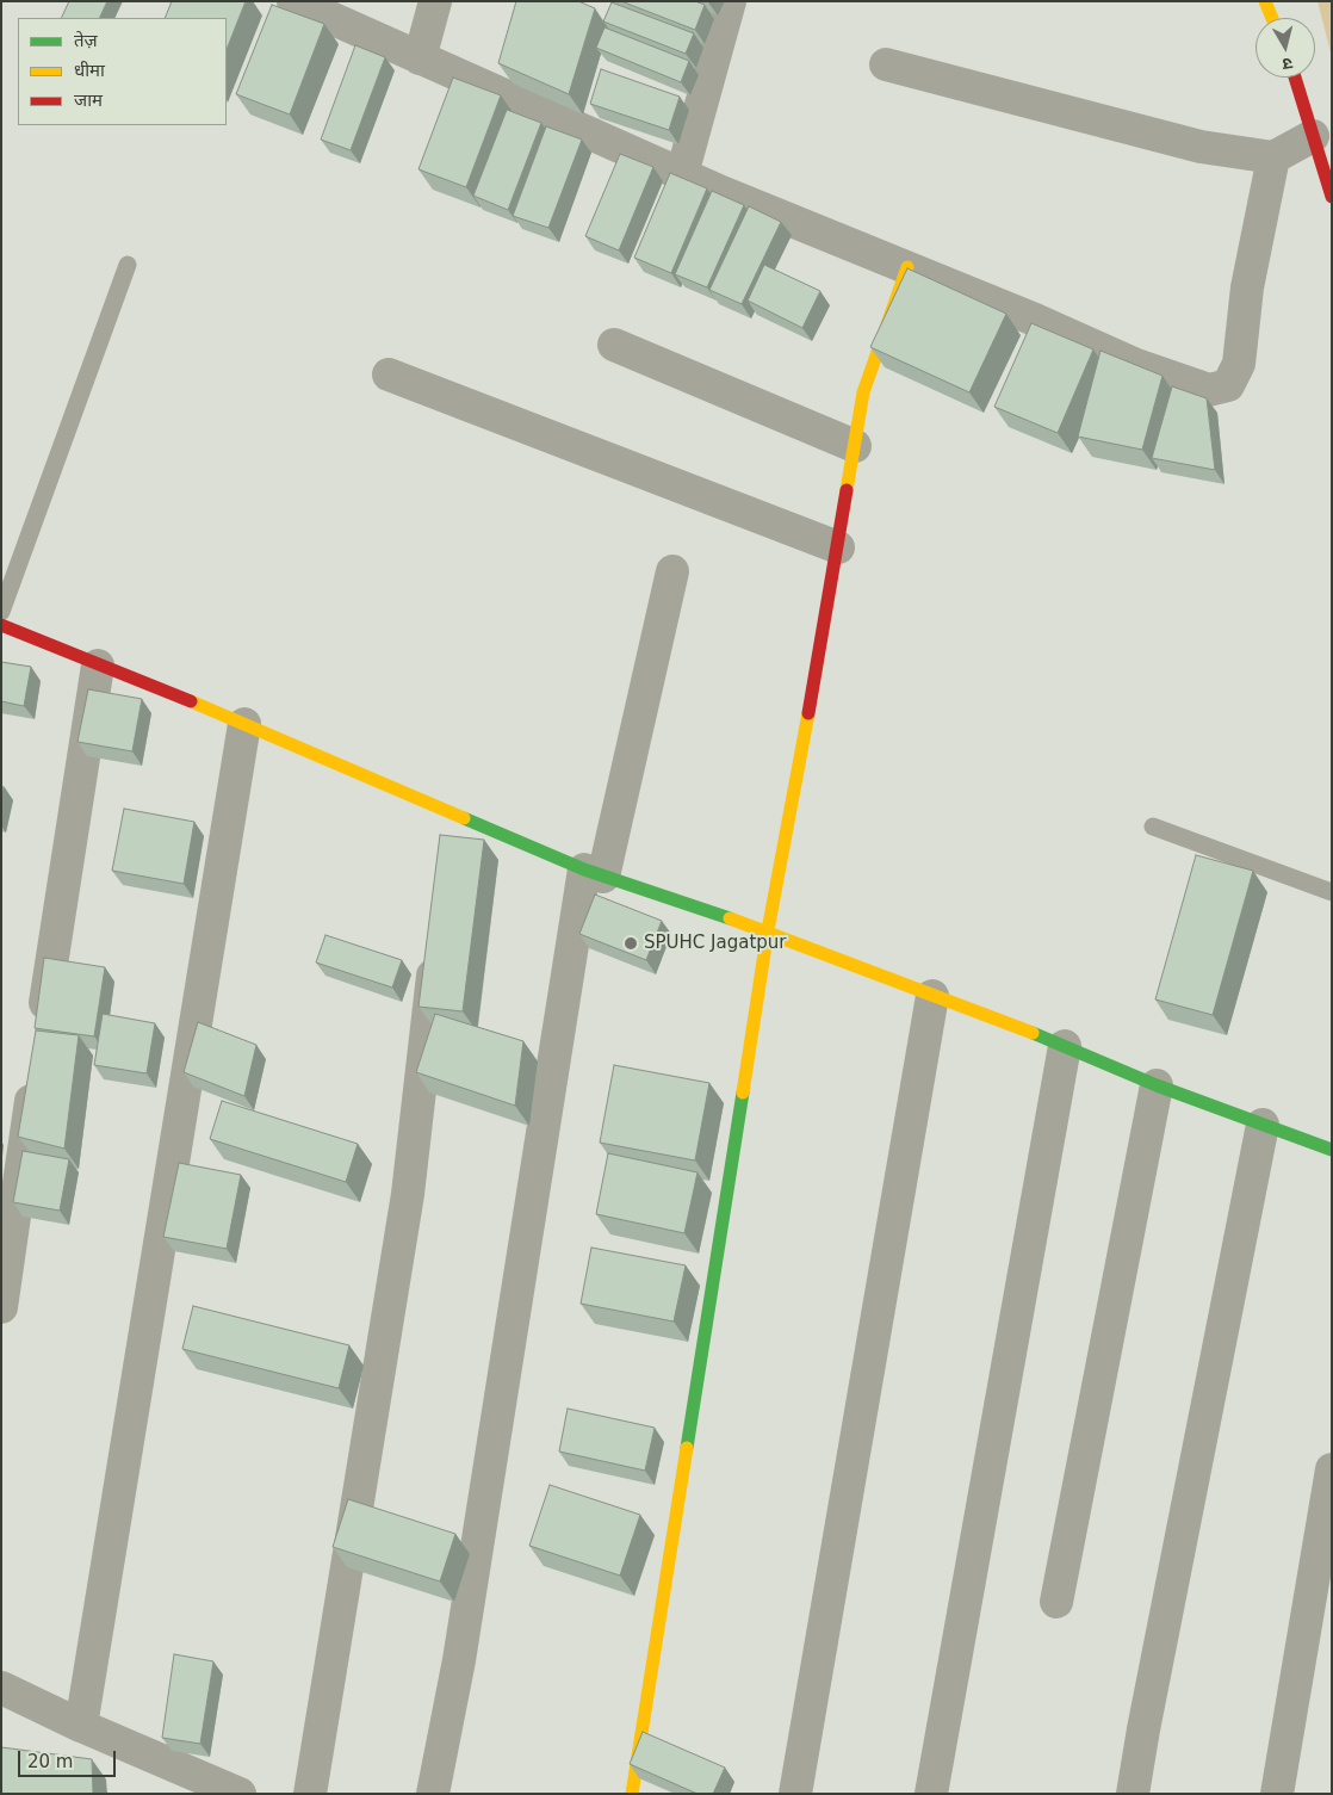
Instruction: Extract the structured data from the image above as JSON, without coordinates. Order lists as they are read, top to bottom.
{
  "places": ["SPUHC Jagatpur"],
  "legend": ["तेज़", "धीमा", "जाम"],
  "scale_bar": "20 m",
  "north": "bottom"
}
